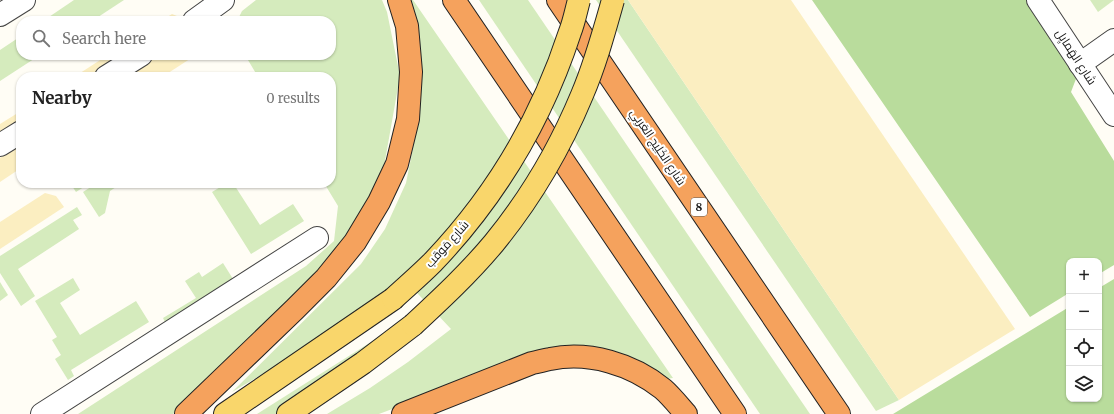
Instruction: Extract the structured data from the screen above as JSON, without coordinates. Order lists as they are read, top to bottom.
{
  "streets": {
    "highway": ["شارع الخَلِيج العَربِي", "8"],
    "main road": ["شارع مَوقب"],
    "street": ["شارع الهَمايِل"]
  },
  "page": {
    "search": "Search here",
    "heading": ["Nearby", "0 results"],
    "map_buttons": ["+", "−"]
  }
}
